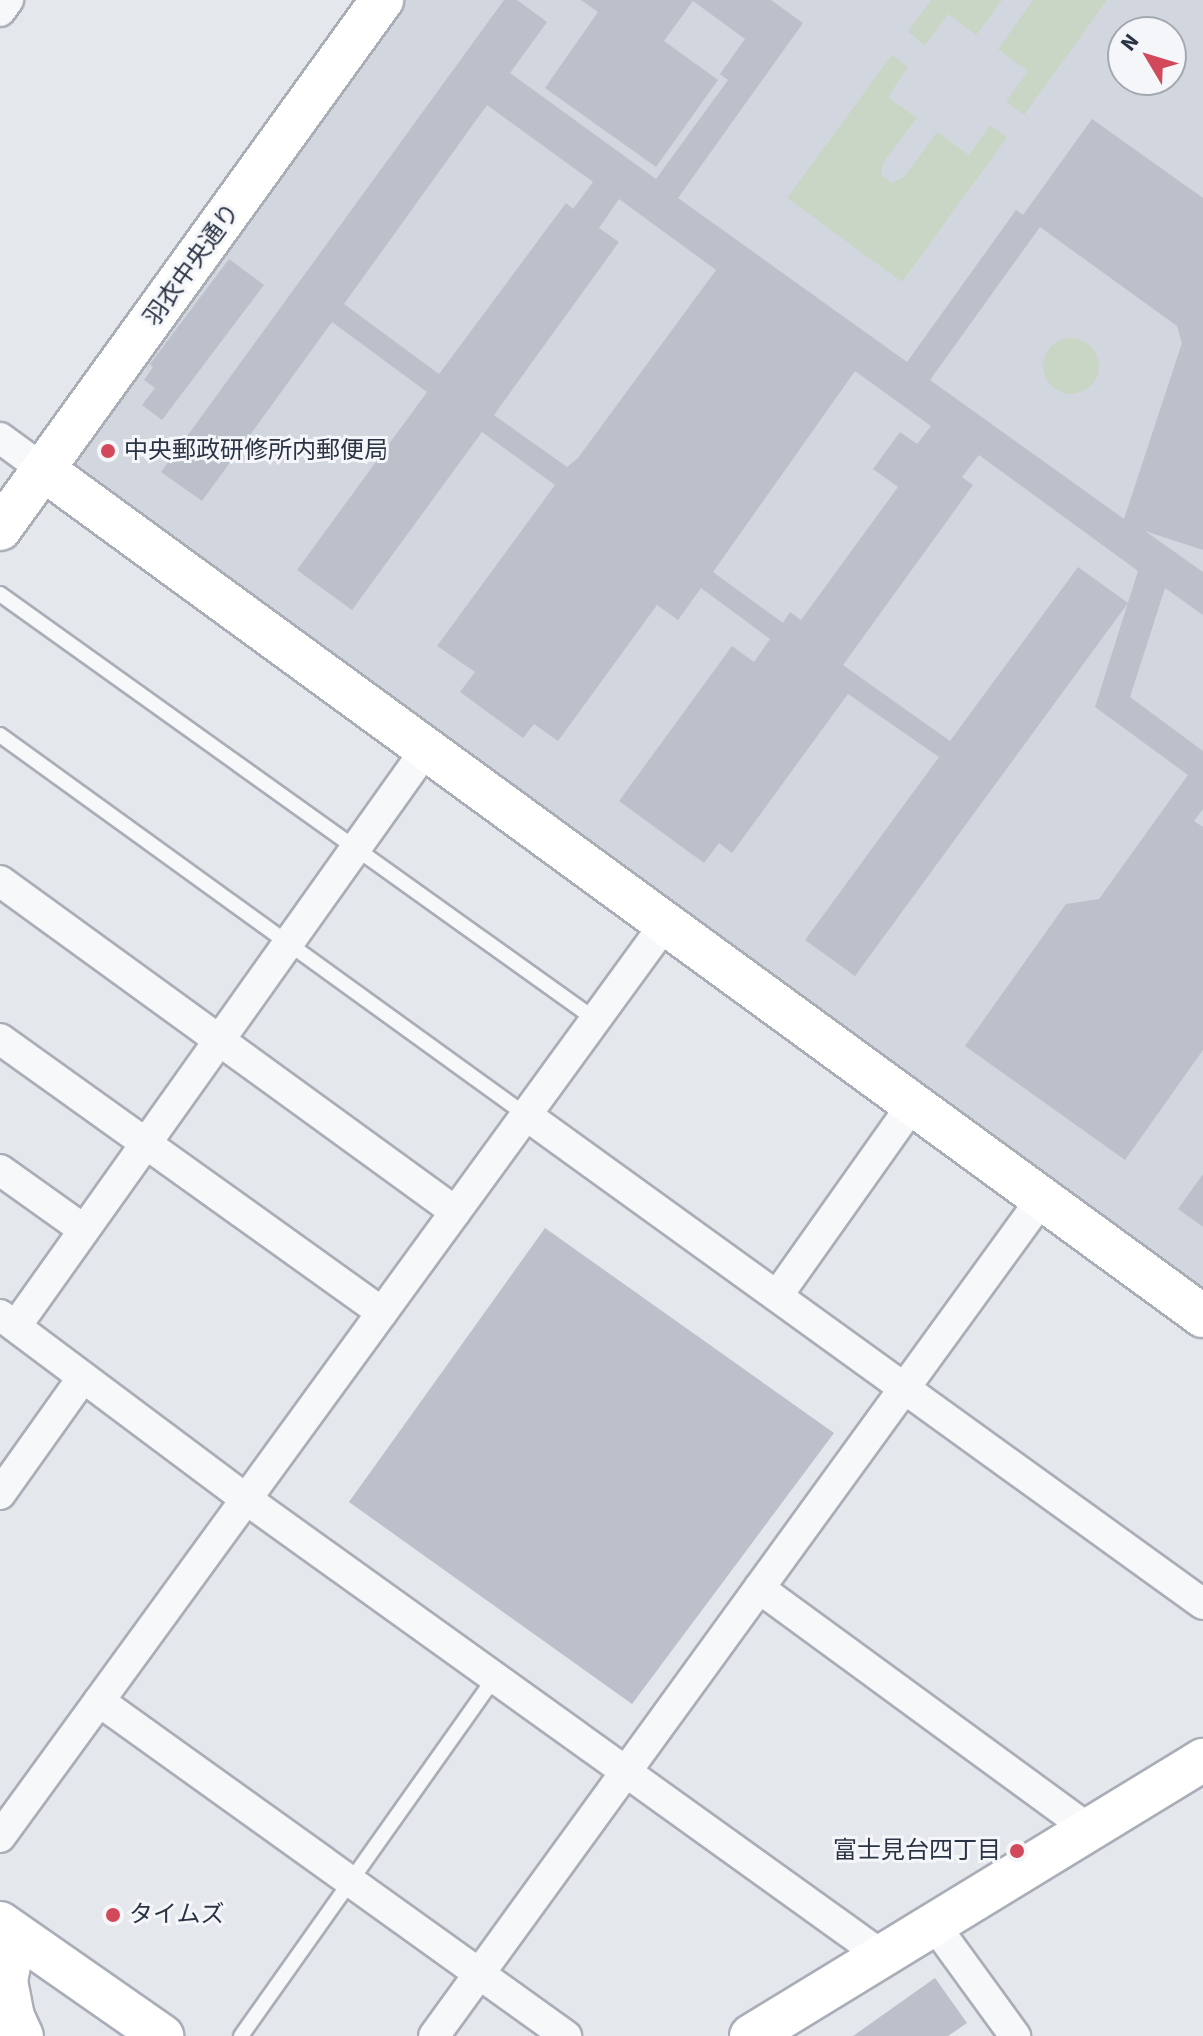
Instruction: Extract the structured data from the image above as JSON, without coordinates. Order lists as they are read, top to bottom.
{
  "streets": {
    "street": ["羽衣中央通り"]
  },
  "places": ["中央郵政研修所内郵便局", "富士見台四丁目", "タイムズ"],
  "north": "top left"
}
